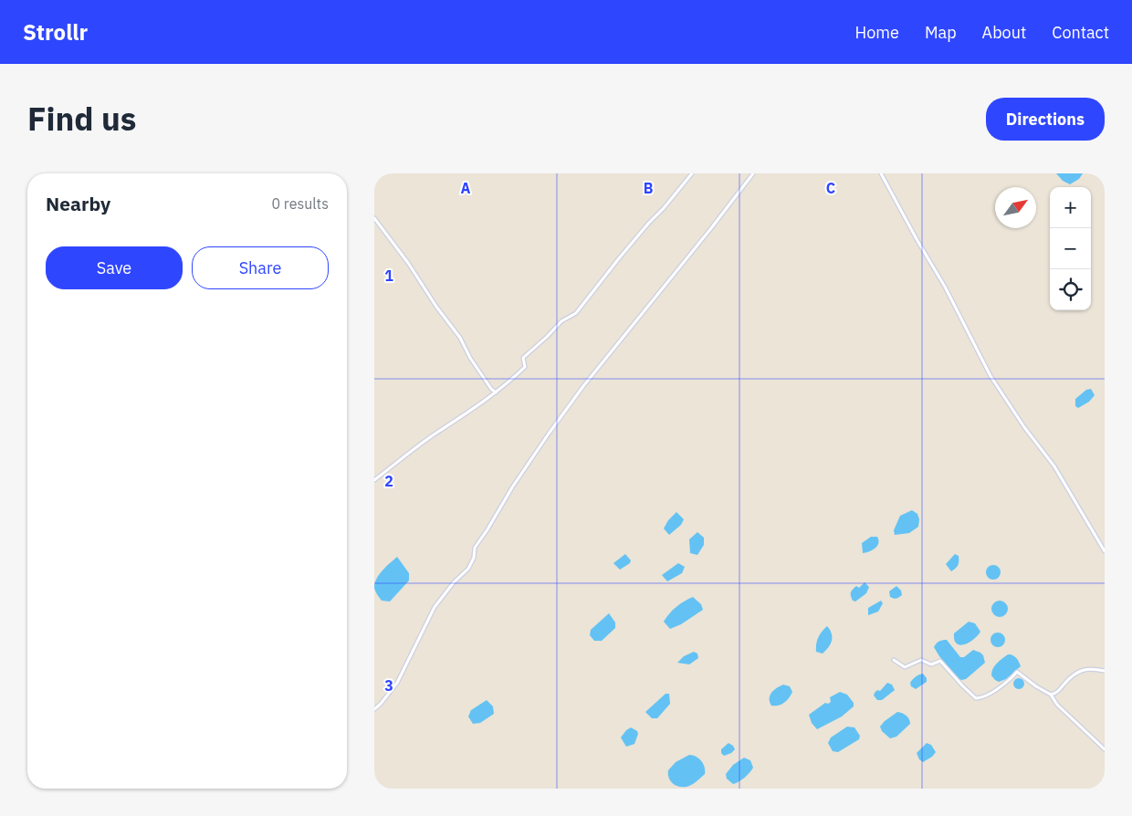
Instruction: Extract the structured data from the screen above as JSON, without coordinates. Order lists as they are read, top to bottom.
{
  "north": "top right",
  "page": {
    "header": "Strollr",
    "nav": [
      "Home",
      "Map",
      "About",
      "Contact"
    ],
    "title": "Find us",
    "buttons": [
      "Directions",
      ["Save", "Share"]
    ],
    "heading": ["Nearby", "0 results"],
    "map_buttons": ["+", "−"]
  },
  "grid": {
    "columns": ["A", "B", "C"],
    "rows": ["1", "2", "3"]
  }
}
